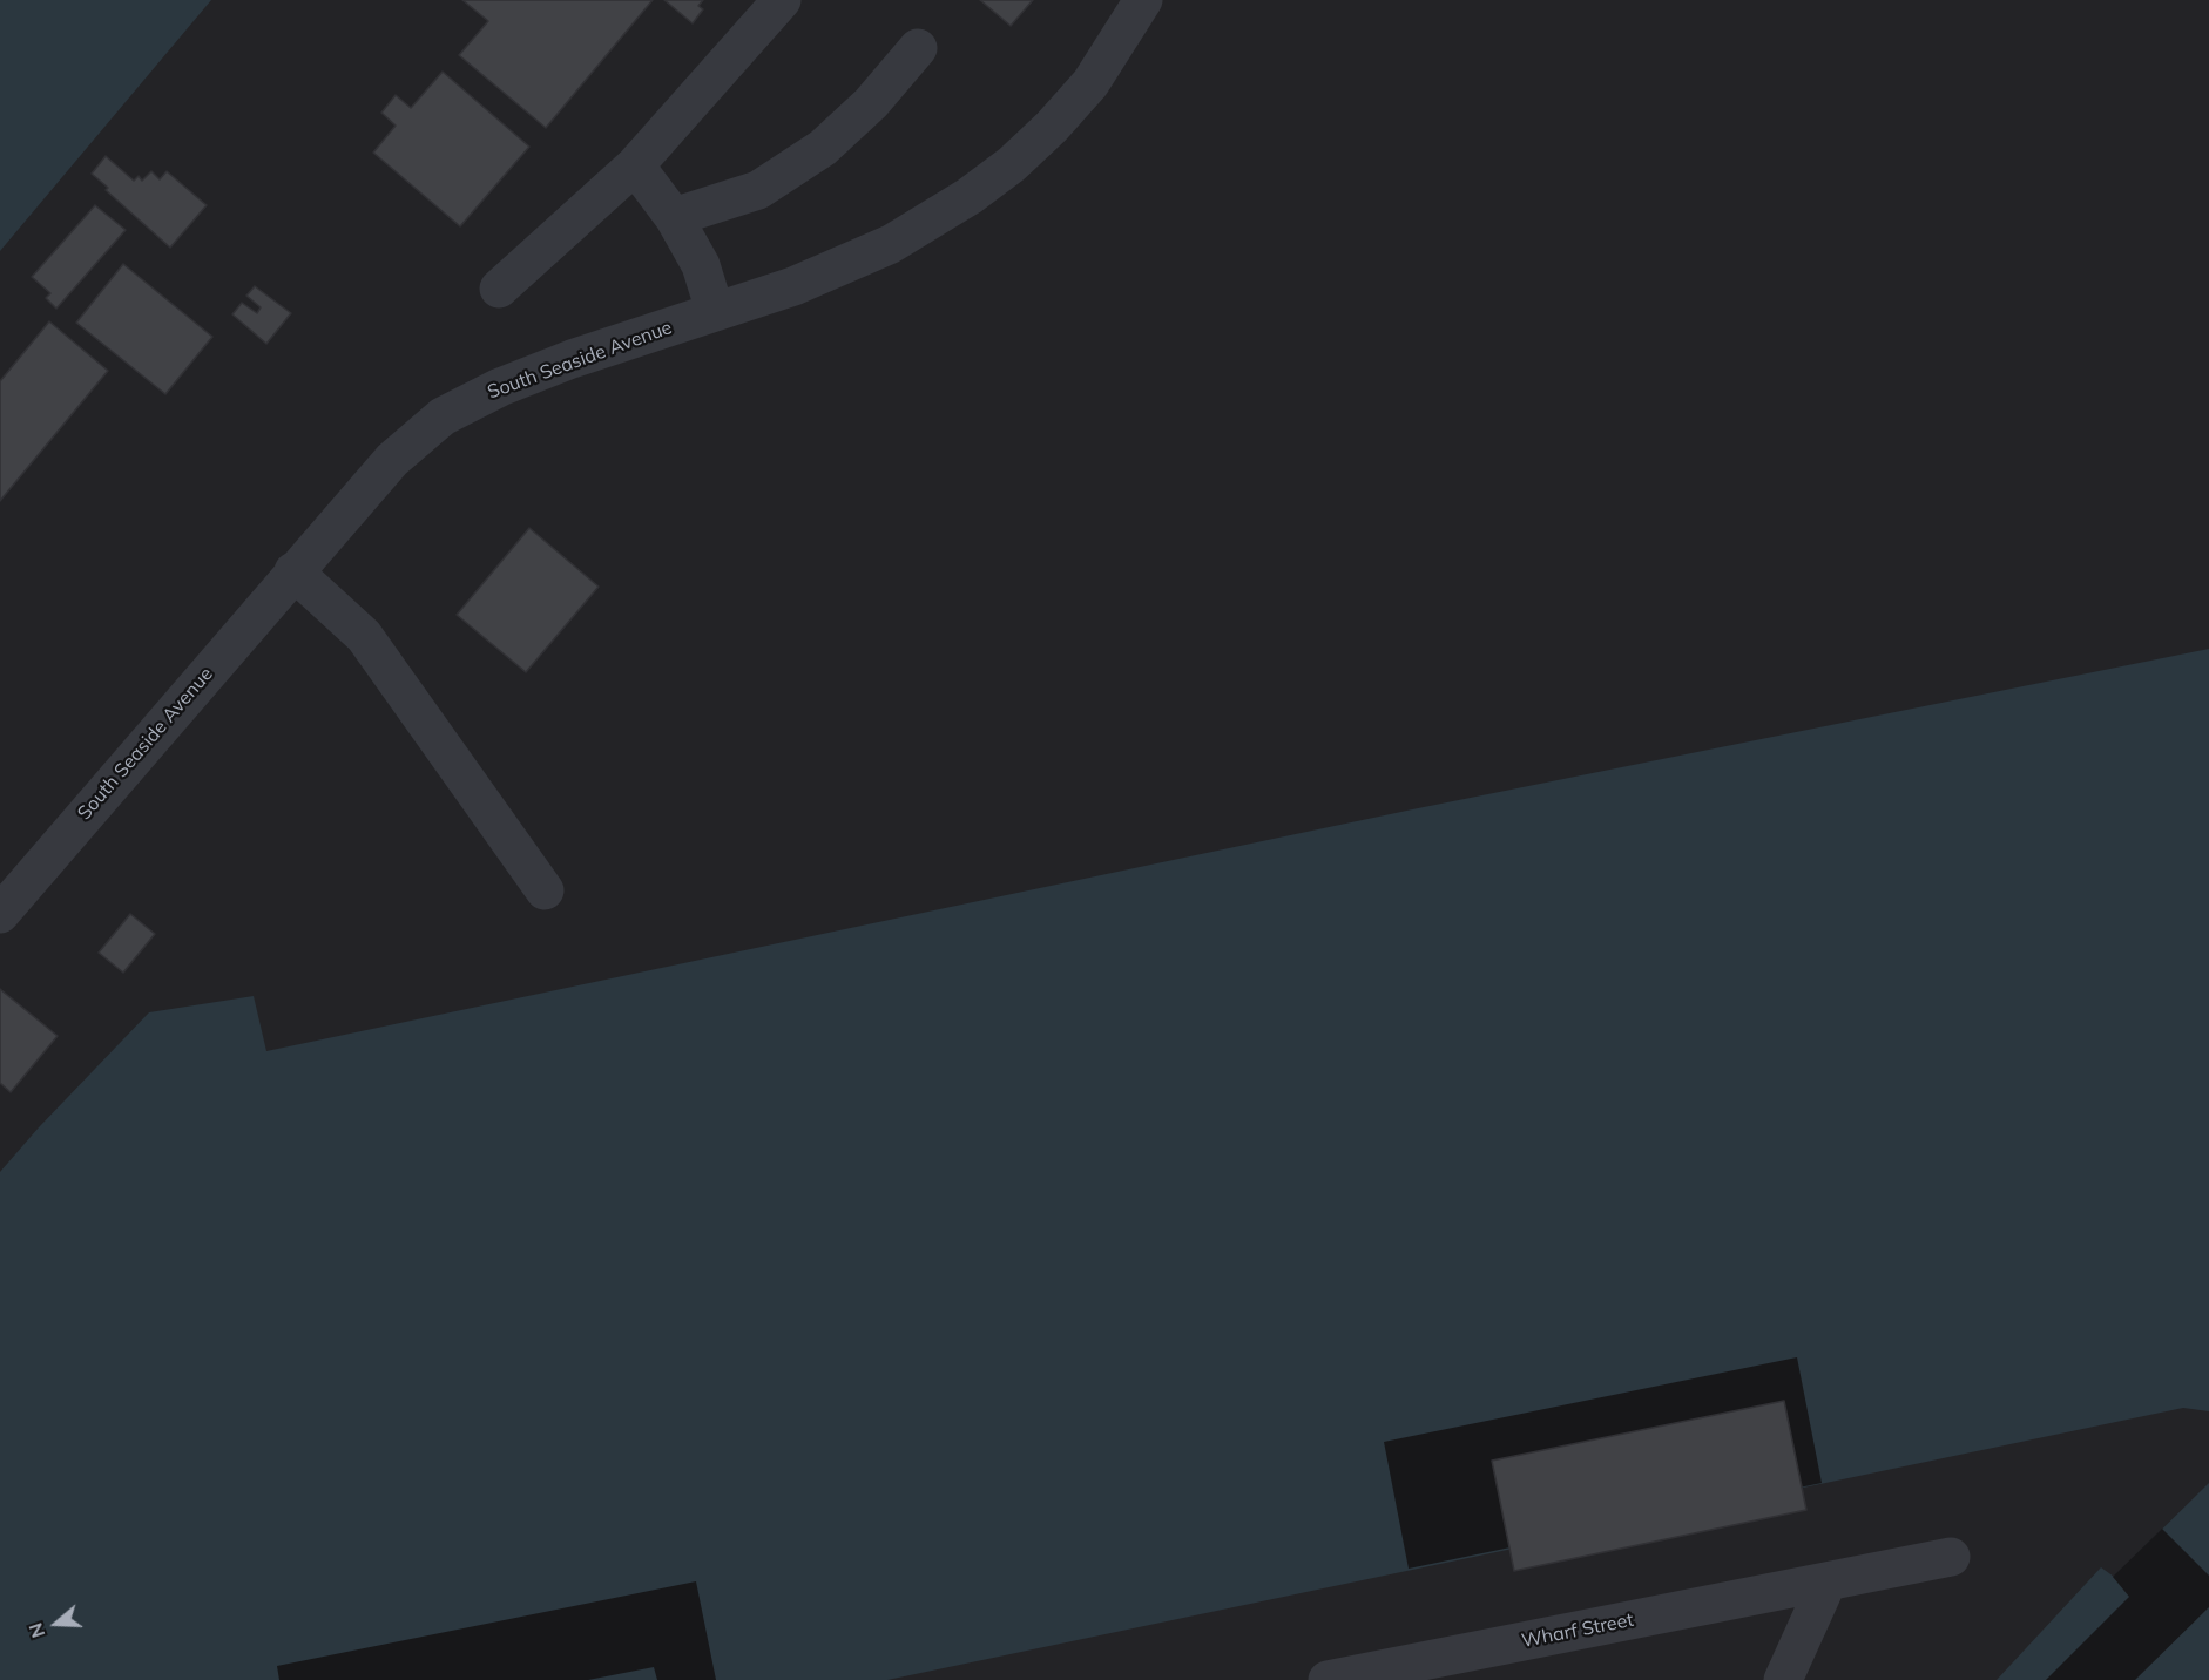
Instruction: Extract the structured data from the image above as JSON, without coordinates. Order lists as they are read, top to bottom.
{
  "streets": {
    "street": ["South Seaside Avenue", "Wharf Street"]
  },
  "north": "left"
}
